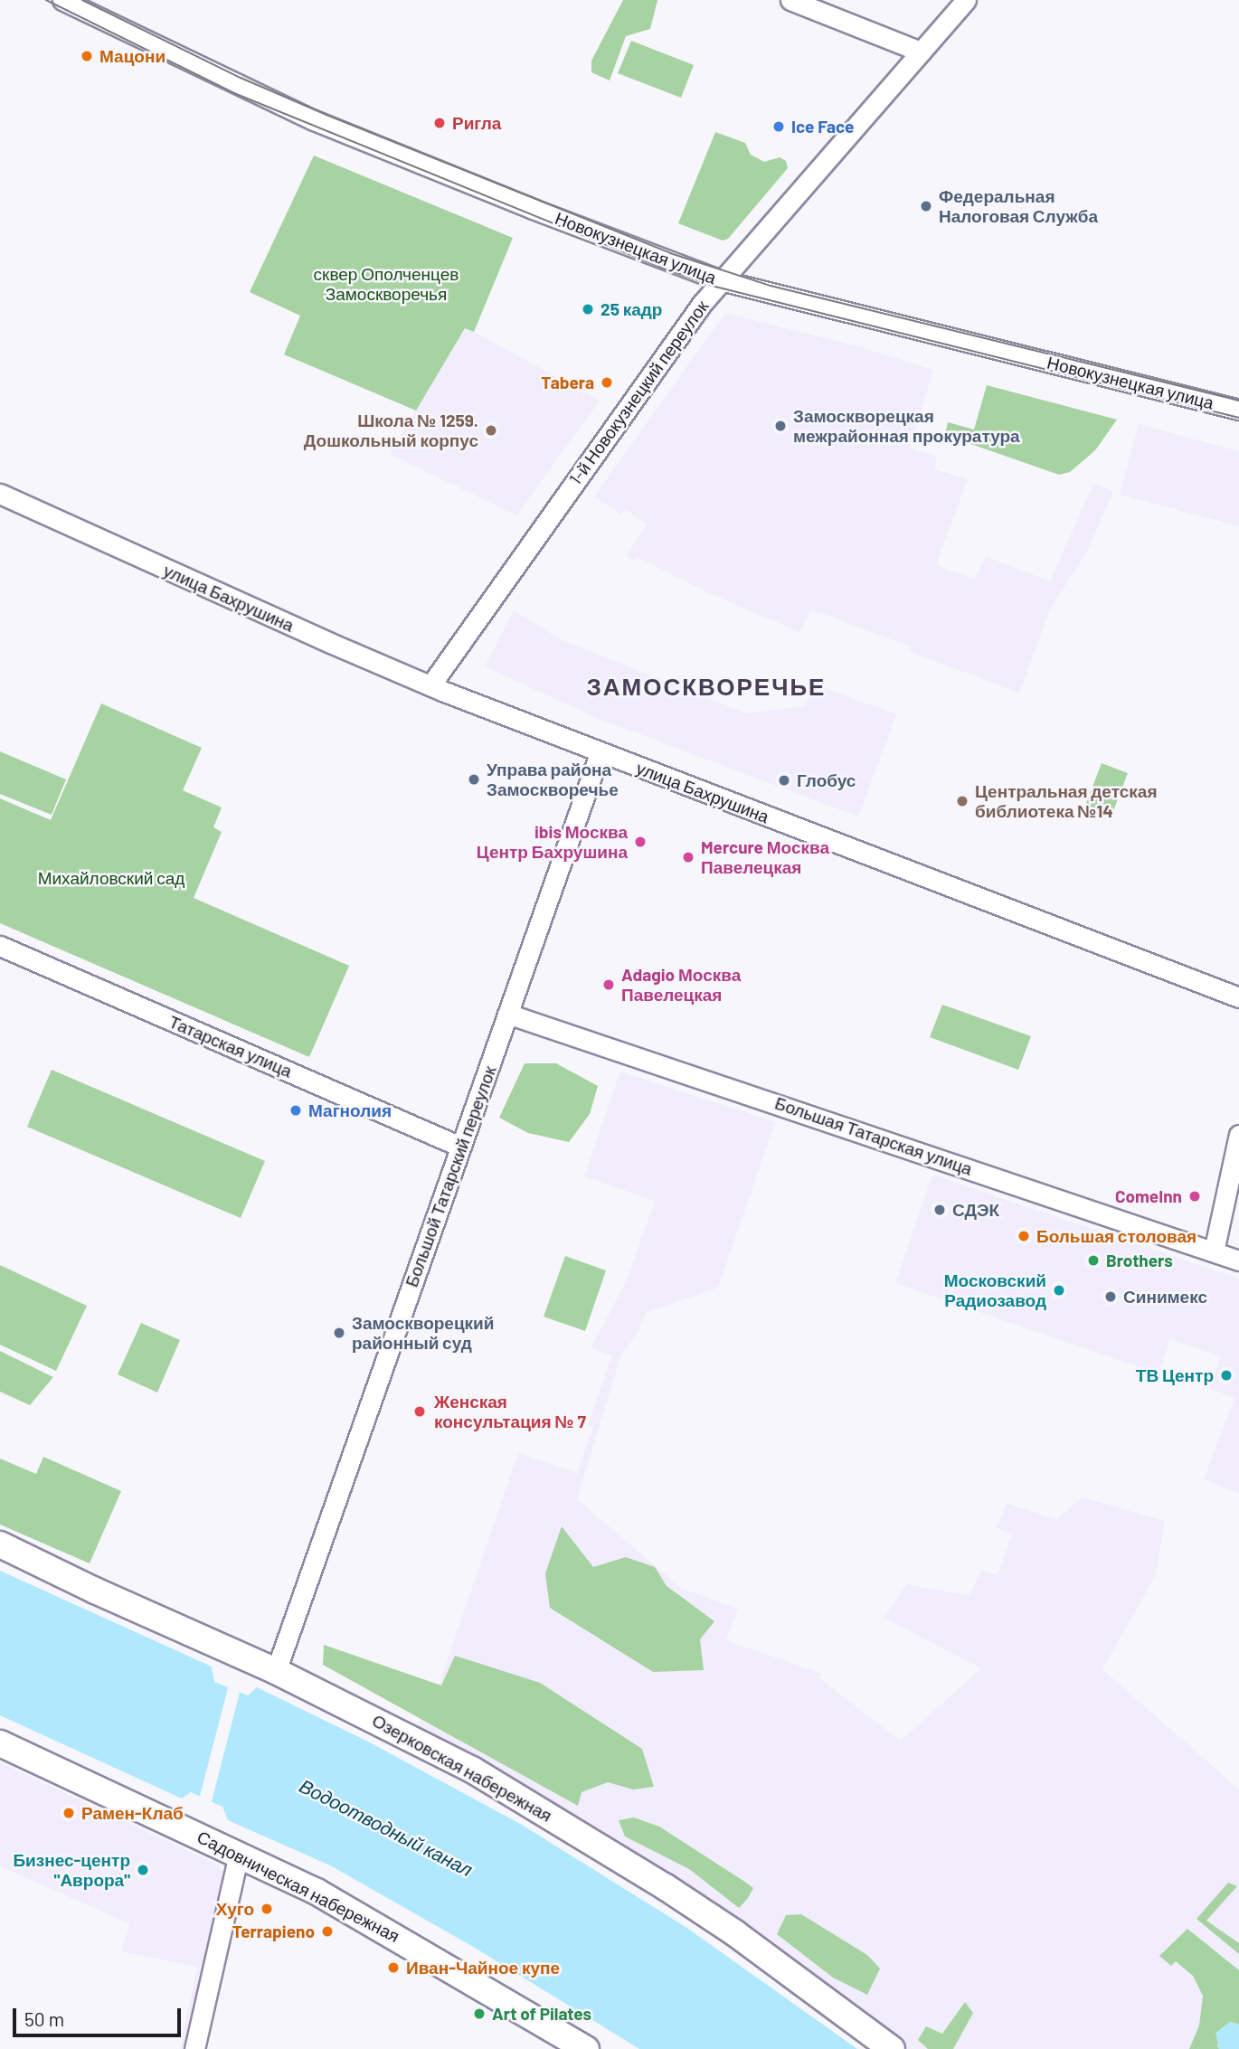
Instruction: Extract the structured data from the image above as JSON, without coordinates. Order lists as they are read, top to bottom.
{
  "streets": {
    "street": [
      "Новокузнецкая улица",
      "1-й Новокузнецкий переулок",
      "улица Бахрушина",
      "Татарская улица",
      "Большая Татарская улица",
      "Большой Татарский переулок",
      "Озерковская набережная",
      "Садовническая набережная"
    ]
  },
  "crossings": [
    ["Новокузнецкая улица", "1-й Новокузнецкий переулок"],
    ["1-й Новокузнецкий переулок", "улица Бахрушина"],
    ["улица Бахрушина", "Большой Татарский переулок"],
    ["Татарская улица", "Большой Татарский переулок"],
    ["Большая Татарская улица", "Большой Татарский переулок"],
    ["Большой Татарский переулок", "Озерковская набережная"]
  ],
  "districts": ["ЗАМОСКВОРЕЧЬЕ"],
  "water": ["Водоотводный канал"],
  "parks": ["сквер Ополченцев Замоскворечья", "Михайловский сад"],
  "places": [
    "Мацони",
    "Ригла",
    "Ice Face",
    "Федеральная Налоговая Служба",
    "25 кадр",
    "Tabera",
    "Замоскворецкая межрайонная прокуратура",
    "Школа № 1259. Дошкольный корпус",
    "Управа района Замоскворечье",
    "Глобус",
    "Центральная детская библиотека №14",
    "ibis Москва Центр Бахрушина",
    "Mercure Москва Павелецкая",
    "Adagio Москва Павелецкая",
    "Магнолия",
    "ComeInn",
    "СДЭК",
    "Большая столовая",
    "Brothers",
    "Московский Радиозавод",
    "Синимекс",
    "Замоскворецкий районный суд",
    "ТВ Центр",
    "Женская консультация № 7",
    "Рамен-Клаб",
    "Бизнес-центр \"Аврора\"",
    "Хуго",
    "Terrapieno",
    "Иван-Чайное купе",
    "Art of Pilates"
  ],
  "scale_bar": "50 m"
}
